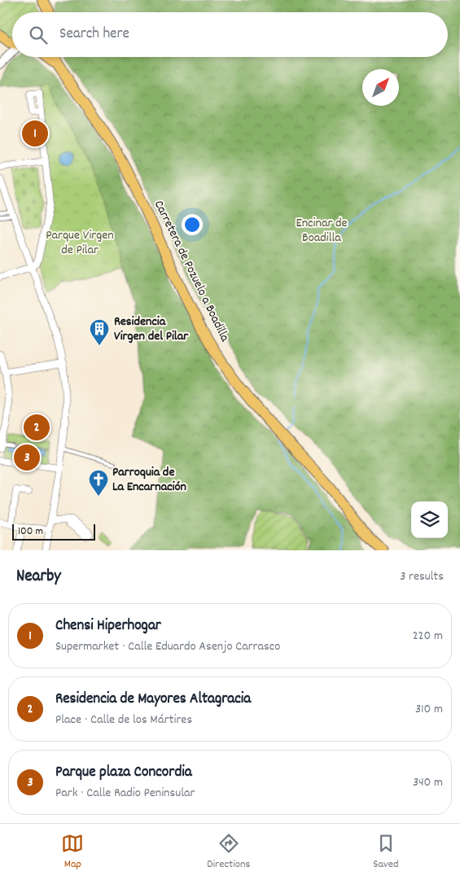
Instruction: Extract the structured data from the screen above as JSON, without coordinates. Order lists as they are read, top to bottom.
{
  "streets": {
    "main road": ["Carretera de Pozuelo a Boadilla"]
  },
  "parks": ["Encinar de Boadilla", "Parque Virgen de Pilar"],
  "places": {
    "building": ["Residencia Virgen del Pilar"],
    "church": ["Parroquia de La Encarnación"]
  },
  "scale_bar": "100 m",
  "north": "top right",
  "page": {
    "search": "Search here",
    "pins": ["1", "2", "3"],
    "scale": "100 m",
    "heading": ["Nearby", "3 results"],
    "list": [
      {
        "mark": "1",
        "name": "Chensi Hiperhogar",
        "note": "Supermarket · Calle Eduardo Asenjo Carrasco",
        "value": "220 m"
      },
      {
        "mark": "2",
        "name": "Residencia de Mayores Altagracia",
        "note": "Place · Calle de los Mártires",
        "value": "310 m"
      },
      {
        "mark": "3",
        "name": "Parque plaza Concordia",
        "note": "Park · Calle Radio Peninsular",
        "value": "340 m"
      }
    ],
    "nav": ["Map", "Directions", "Saved"]
  }
}
